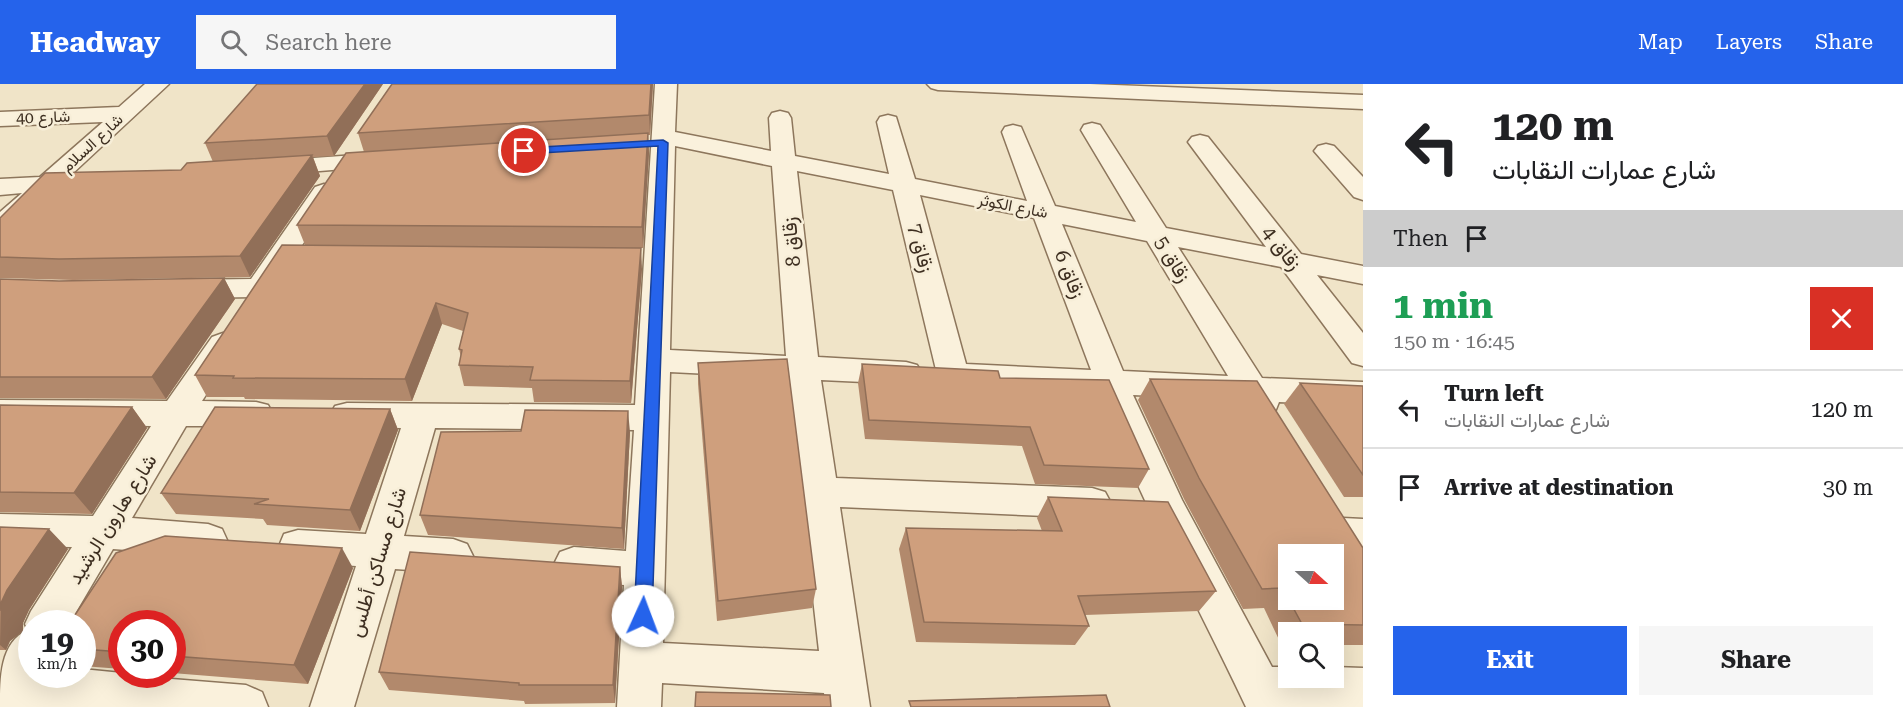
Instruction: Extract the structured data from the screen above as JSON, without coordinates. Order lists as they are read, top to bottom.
{
  "streets": {
    "street": [
      "شارع 40",
      "شارع السلام",
      "شارع الكوثر",
      "زقاق 8",
      "زقاق 7",
      "زقاق 4",
      "زقاق 5",
      "زقاق 6",
      "شارع هارون الرشيد",
      "شارع مساكن أطلس"
    ]
  },
  "crossings": [
    ["شارع 40", "شارع السلام"],
    ["شارع الكوثر", "زقاق 8"],
    ["شارع الكوثر", "زقاق 7"],
    ["شارع الكوثر", "زقاق 4"],
    ["شارع الكوثر", "زقاق 5"],
    ["شارع الكوثر", "زقاق 6"]
  ],
  "north": "right",
  "page": {
    "header": "Headway",
    "search": "Search here",
    "nav": ["Map", "Layers", "Share"],
    "turn": ["120 m", "شارع عمارات النقابات"],
    "then": "Then",
    "heading": ["1 min", "150 m · 16:45"],
    "list": [
      {
        "name": "Turn left",
        "note": "شارع عمارات النقابات",
        "value": "120 m"
      },
      {
        "name": "Arrive at destination",
        "value": "30 m"
      }
    ],
    "speed": "19 km/h",
    "limit": "30",
    "buttons": ["Exit", "Share"]
  }
}
